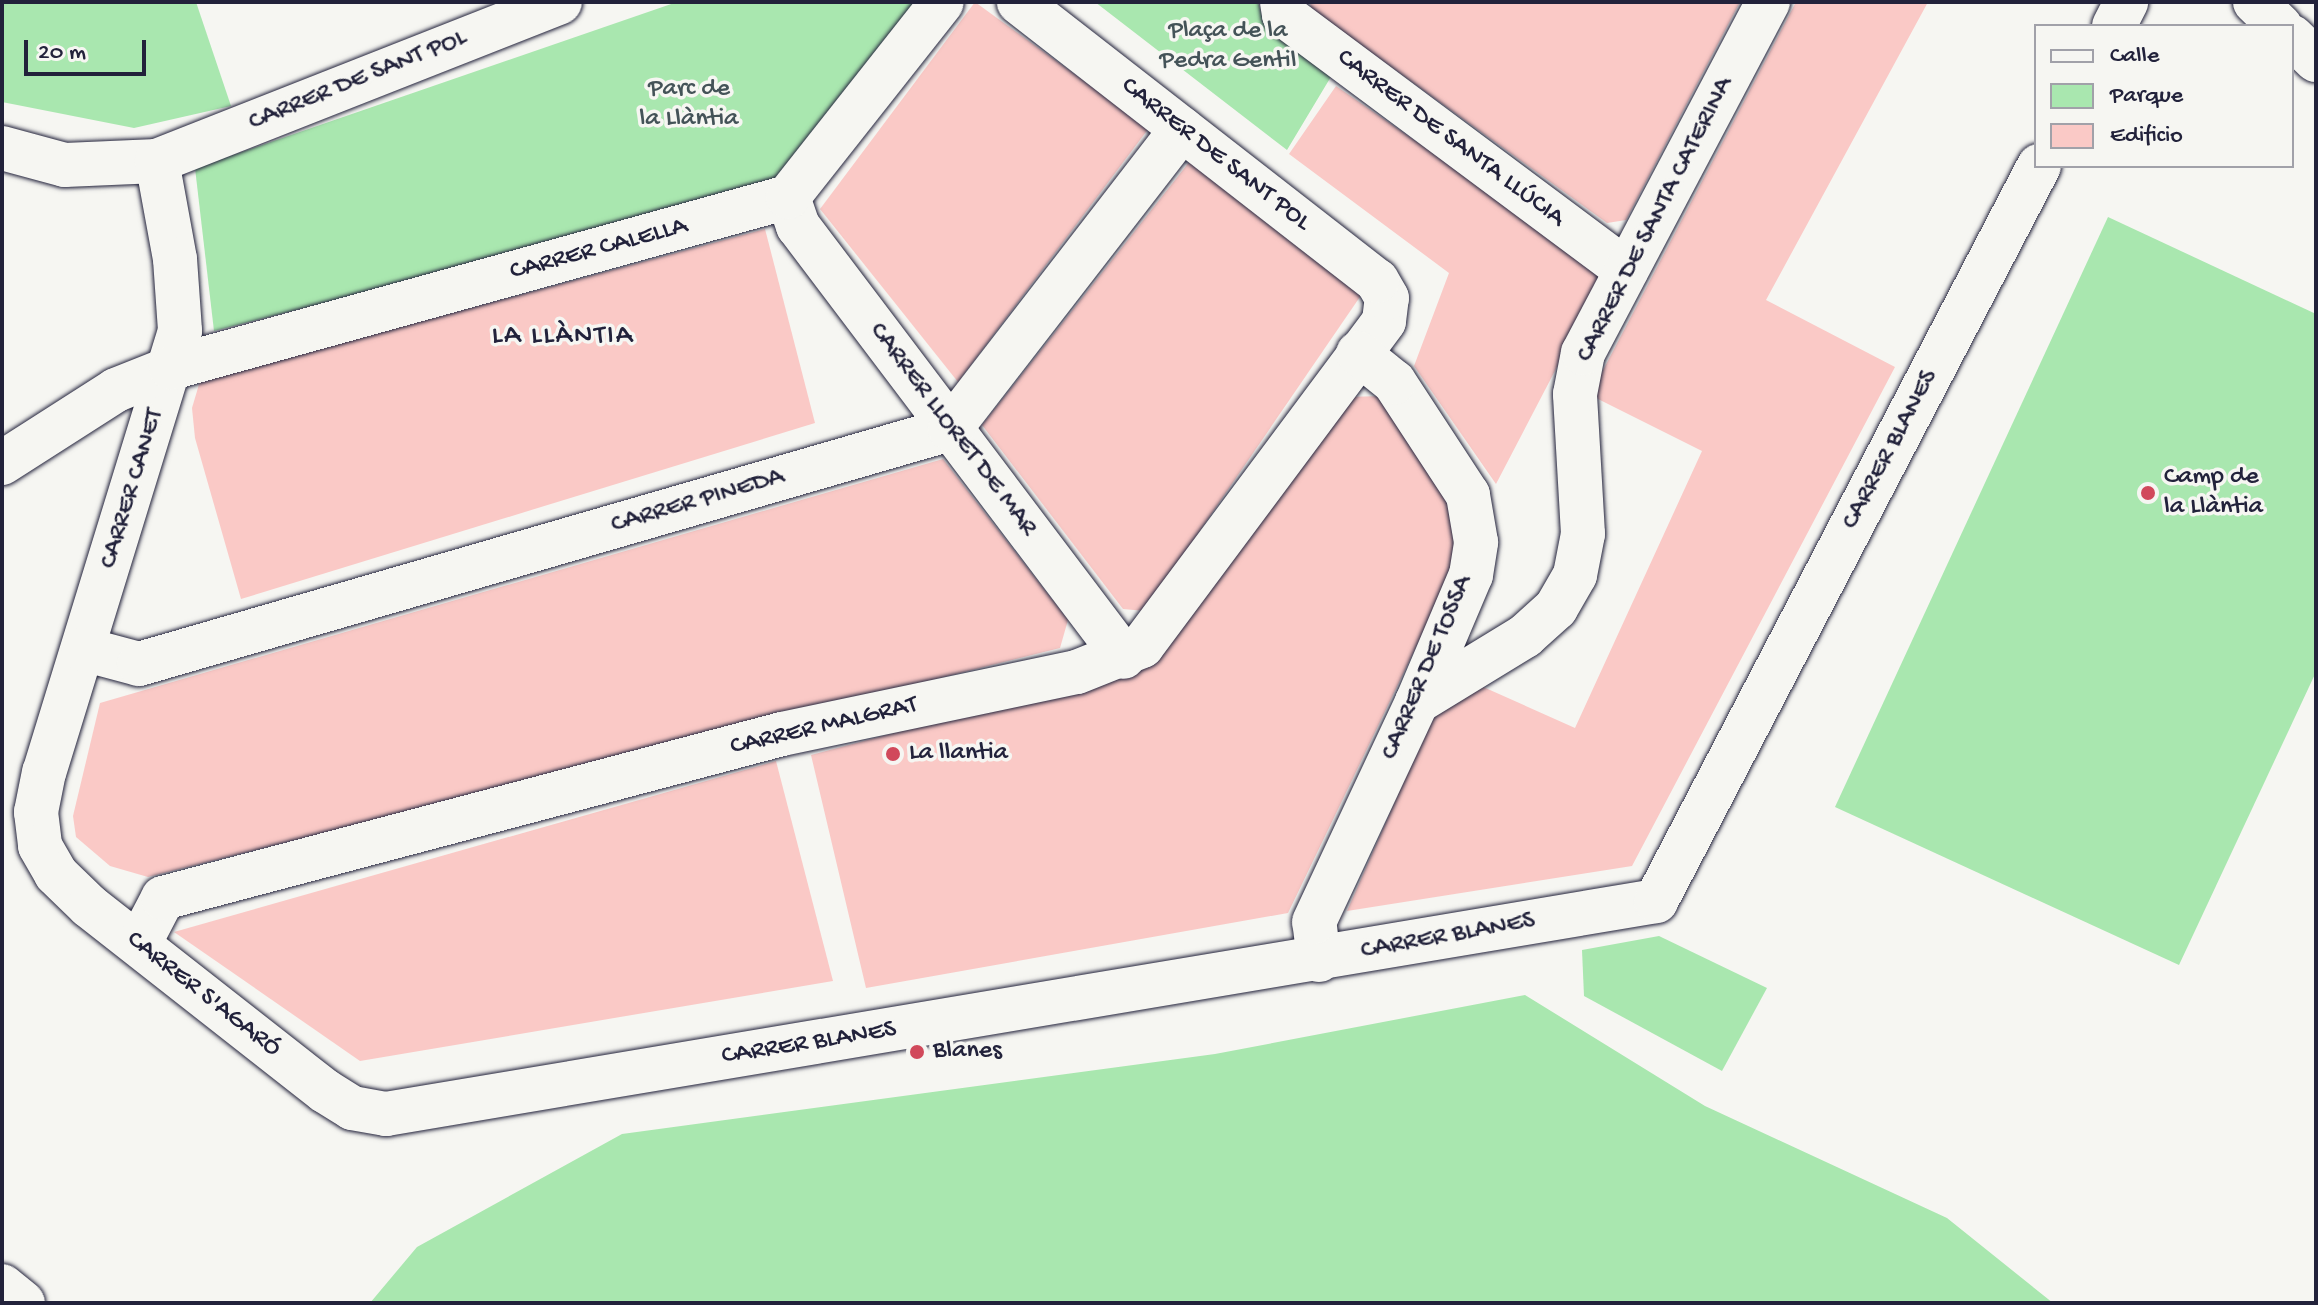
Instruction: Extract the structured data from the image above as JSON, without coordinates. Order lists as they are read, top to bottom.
{
  "streets": {
    "street": [
      "CARRER DE SANT POL",
      "CARRER DE SANTA LLÚCIA",
      "CARRER DE SANTA CATERINA",
      "CARRER CALELLA",
      "CARRER LLORET DE MAR",
      "CARRER BLANES",
      "CARRER CANET",
      "CARRER PINEDA",
      "CARRER DE TOSSA",
      "CARRER MALGRAT",
      "CARRER S'AGARÓ"
    ]
  },
  "crossings": [
    ["CARRER DE SANT POL", "CARRER CANET"],
    ["CARRER DE SANT POL", "CARRER DE TOSSA"],
    ["CARRER DE SANT POL", "CARRER MALGRAT"],
    ["CARRER DE SANTA LLÚCIA", "CARRER DE SANTA CATERINA"],
    ["CARRER DE SANTA CATERINA", "CARRER DE TOSSA"],
    ["CARRER CALELLA", "CARRER LLORET DE MAR"],
    ["CARRER CALELLA", "CARRER CANET"],
    ["CARRER LLORET DE MAR", "CARRER PINEDA"],
    ["CARRER LLORET DE MAR", "CARRER MALGRAT"],
    ["CARRER BLANES", "CARRER DE TOSSA"],
    ["CARRER BLANES", "CARRER S'AGARÓ"],
    ["CARRER CANET", "CARRER PINEDA"],
    ["CARRER CANET", "CARRER S'AGARÓ"],
    ["CARRER DE TOSSA", "CARRER MALGRAT"],
    ["CARRER MALGRAT", "CARRER S'AGARÓ"]
  ],
  "districts": ["LA LLÀNTIA"],
  "parks": ["Plaça de la Pedra Gentil", "Parc de la Llàntia"],
  "places": ["Camp de la Llàntia", "La llantia", "Blanes"],
  "legend": ["Calle", "Parque", "Edificio"],
  "scale_bar": "20 m"
}
